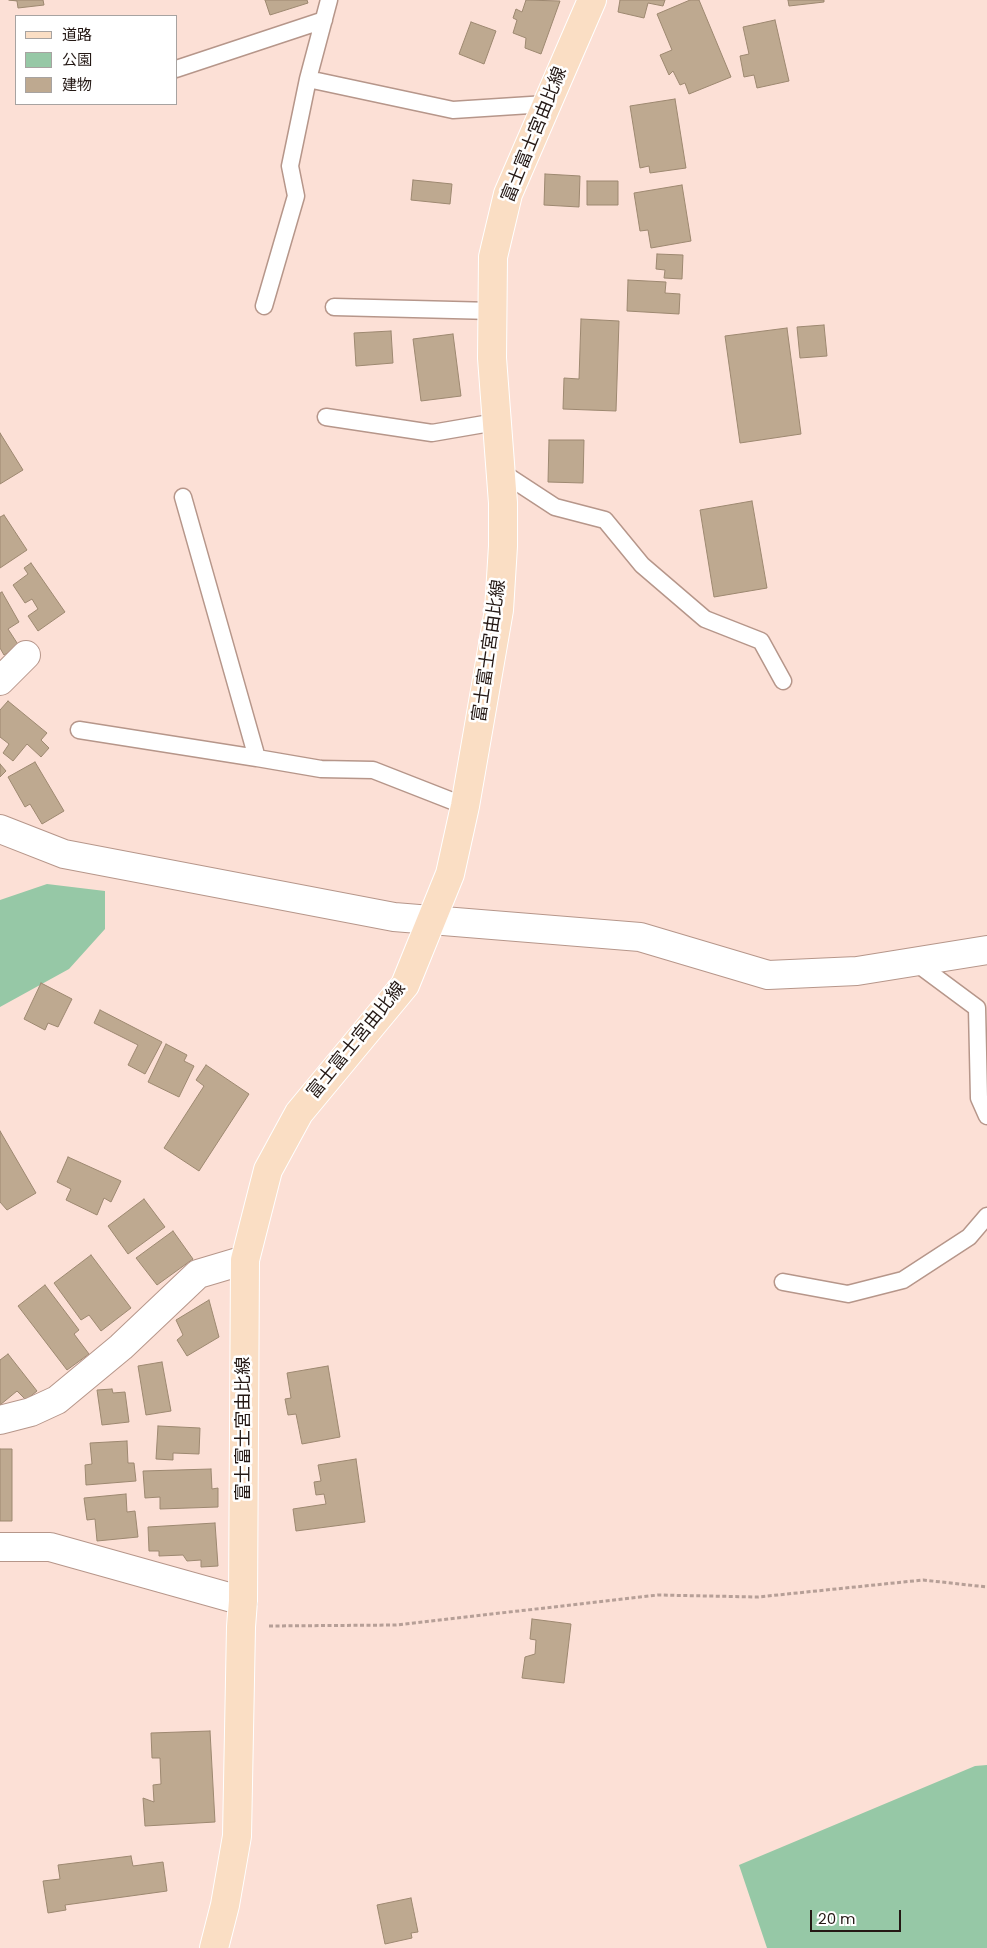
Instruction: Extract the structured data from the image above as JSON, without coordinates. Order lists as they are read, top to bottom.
{
  "streets": {
    "main road": ["富士富士宮由比線"]
  },
  "legend": ["道路", "公園", "建物"],
  "scale_bar": "20 m"
}
